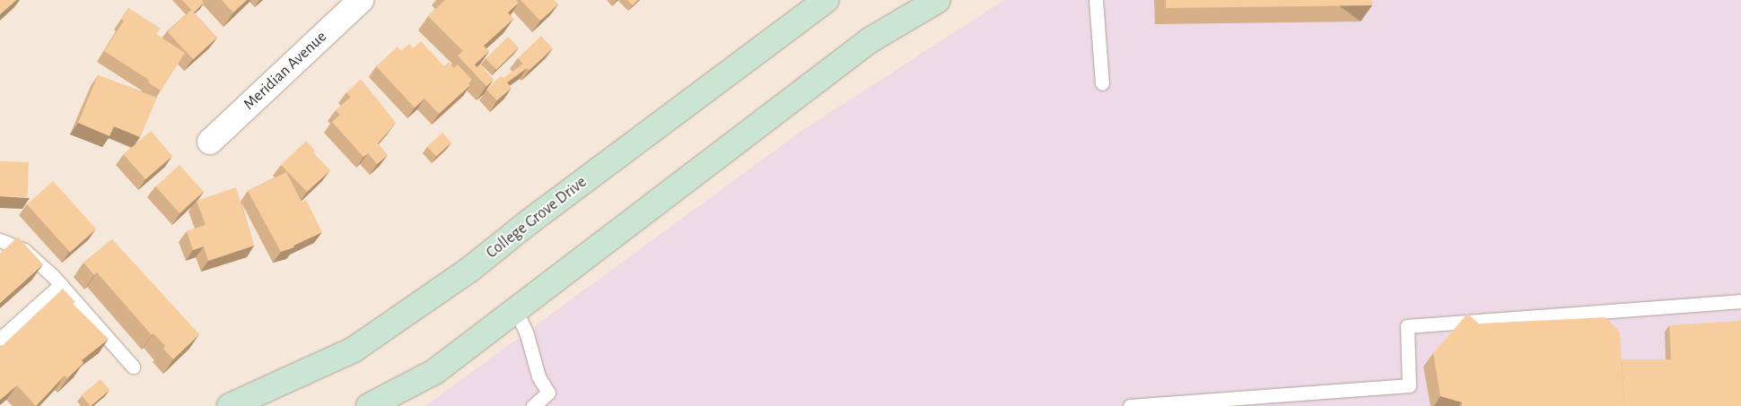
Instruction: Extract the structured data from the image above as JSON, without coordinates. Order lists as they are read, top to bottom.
{
  "streets": {
    "main road": ["College Grove Drive"],
    "street": ["Meridian Avenue"]
  }
}
